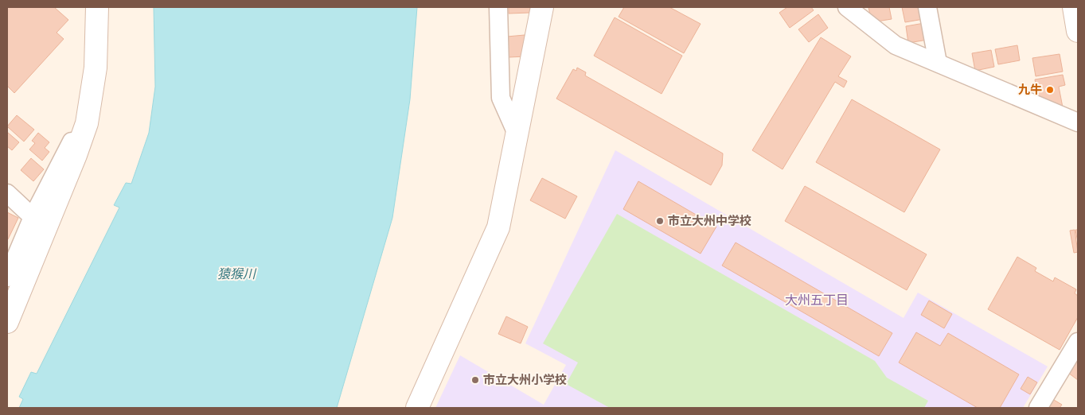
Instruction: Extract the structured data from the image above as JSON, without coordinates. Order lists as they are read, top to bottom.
{
  "districts": ["大州五丁目"],
  "water": ["猿猴川"],
  "places": ["九牛", "市立大州中学校", "市立大州小学校"]
}
